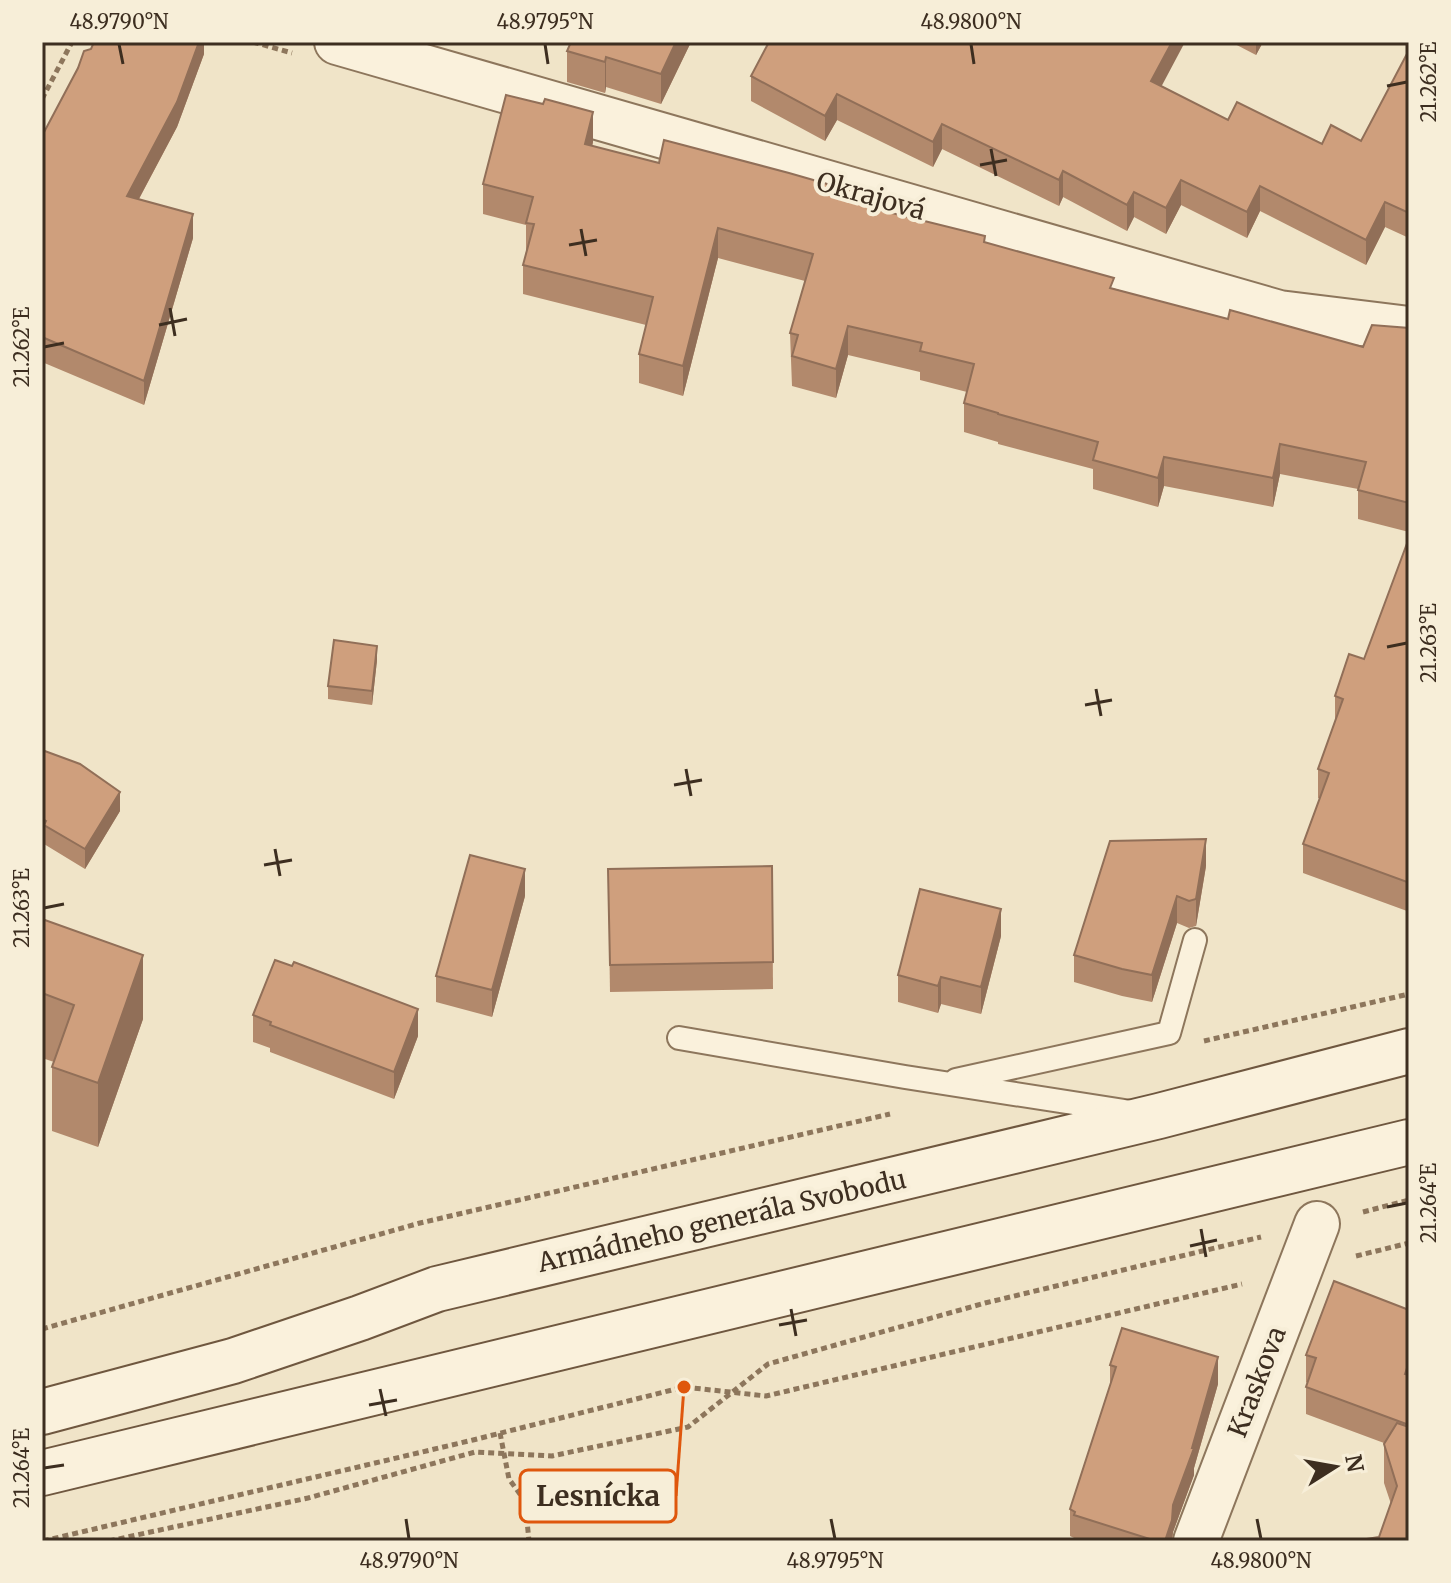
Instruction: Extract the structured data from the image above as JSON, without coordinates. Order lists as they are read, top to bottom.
{
  "streets": {
    "street": ["Okrajová", "Armádneho generála Svobodu", "Kraskova"]
  },
  "places": ["Lesnícka"],
  "north": "right",
  "coordinates": [
    "48.9790°N",
    "48.9795°N",
    "48.9800°N",
    "21.262°E",
    "21.263°E",
    "21.264°E"
  ]
}
